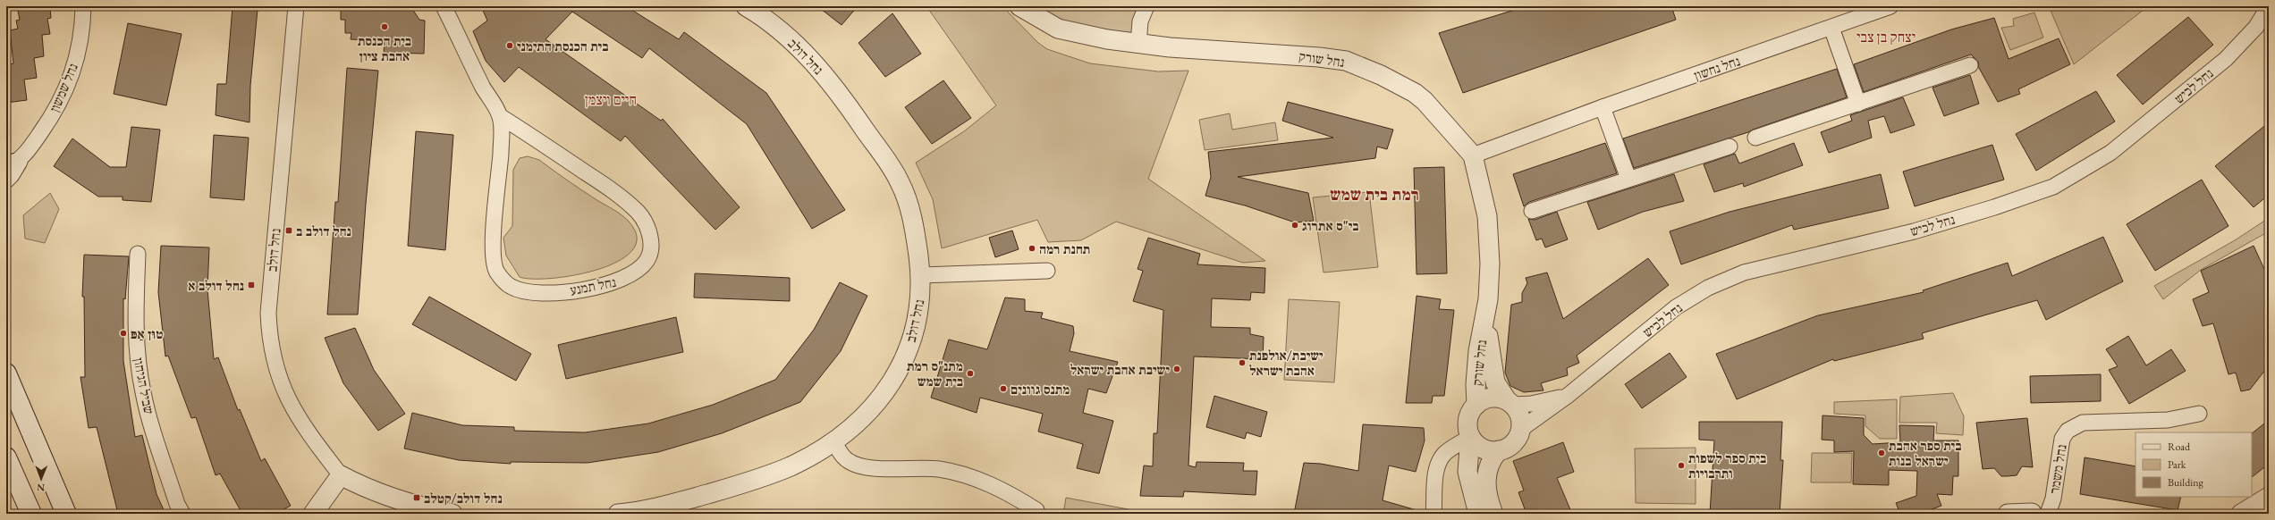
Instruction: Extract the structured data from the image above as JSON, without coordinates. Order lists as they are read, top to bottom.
{
  "streets": {
    "street": [
      "נחל דולב",
      "נחל שורק",
      "נחל נחשון",
      "נחל לכיש",
      "נחל שמשון",
      "נחל תמנע",
      "שביל הגיחון",
      "נחל משמר"
    ]
  },
  "crossings": [
    ["נחל שורק", "נחל נחשון"],
    ["נחל שורק", "נחל לכיש"]
  ],
  "districts": ["יצחק בן צבי", "חיים ויצמן", "רמת בית שמש"],
  "places": {
    "other": [
      "בית הכנסת אהבת ציון",
      "בית הכנסת התימני",
      "בי\"ס אתרוג",
      "תחנת רמה",
      "טוּן אַפּ",
      "ישיבת/אולפנת אהבת ישראל",
      "ישיבת אהבת ישראל",
      "מתנ\"ס רמת בית שמש",
      "מתנס גוונים",
      "בית ספר אהבת ישראל בנות",
      "בית ספר לשפות ותרבויות"
    ],
    "transit": ["נחל דולב ב", "נחל דולב א", "נחל דולב/קטלב"]
  },
  "legend": ["Road", "Park", "Building"],
  "north": "bottom"
}
